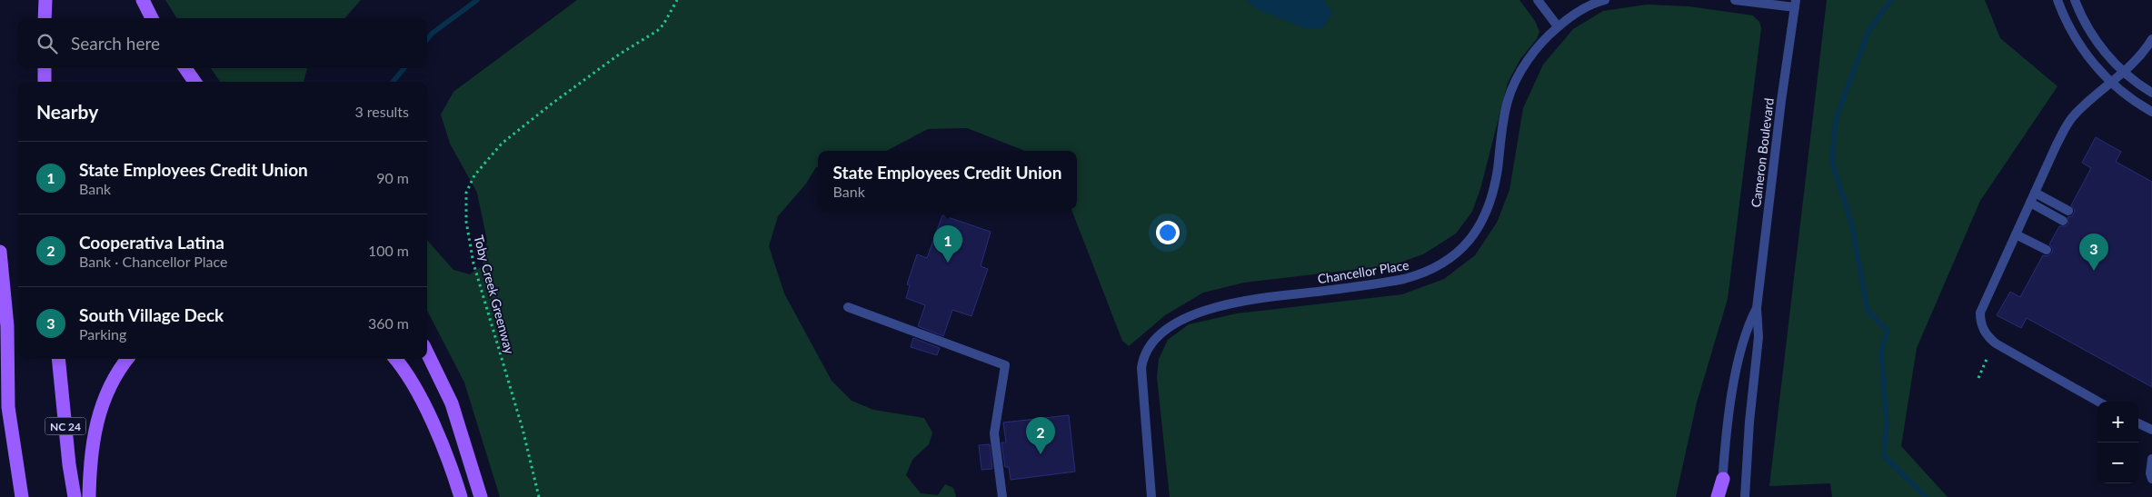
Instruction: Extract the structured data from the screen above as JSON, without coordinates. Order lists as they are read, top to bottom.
{
  "streets": {
    "main road": ["NC 24"],
    "street": ["Cameron Boulevard", "Chancellor Place"],
    "path": ["Toby Creek Greenway"]
  },
  "page": {
    "search": "Search here",
    "heading": ["Nearby", "3 results"],
    "list": [
      {
        "mark": "1",
        "name": "State Employees Credit Union",
        "note": "Bank",
        "value": "90 m"
      },
      {
        "mark": "2",
        "name": "Cooperativa Latina",
        "note": "Bank · Chancellor Place",
        "value": "100 m"
      },
      {
        "mark": "3",
        "name": "South Village Deck",
        "note": "Parking",
        "value": "360 m"
      }
    ],
    "popup": ["State Employees Credit Union", "Bank"],
    "pins": ["1", "3", "2"],
    "map_buttons": ["+", "−"]
  }
}
